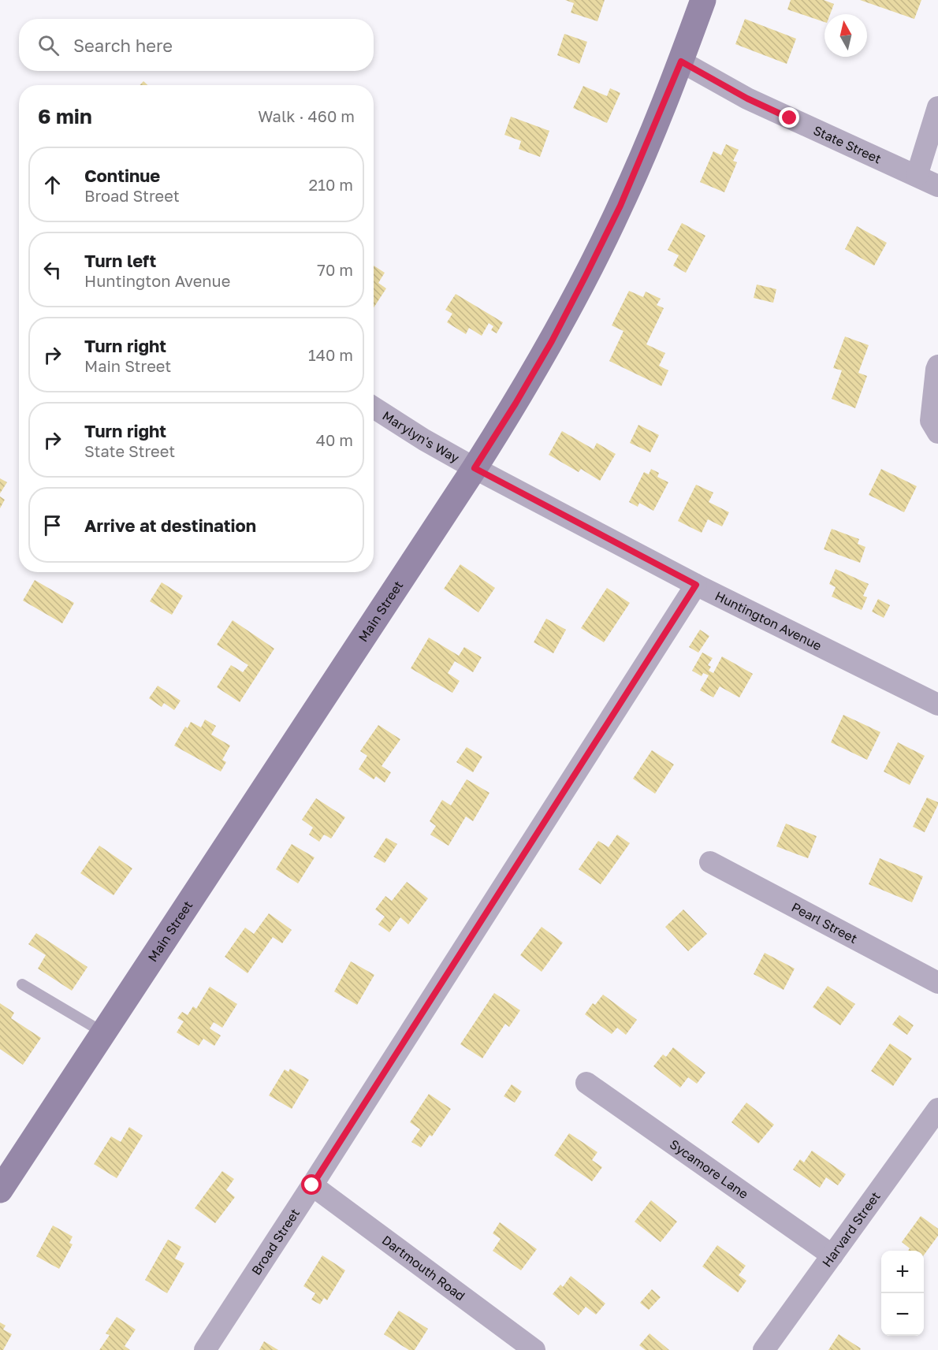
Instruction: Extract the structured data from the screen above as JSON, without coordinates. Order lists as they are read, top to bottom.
{
  "streets": {
    "main road": ["Main Street"],
    "street": [
      "State Street",
      "Marylyn's Way",
      "Huntington Avenue",
      "Pearl Street",
      "Sycamore Lane",
      "Harvard Street",
      "Broad Street",
      "Dartmouth Road"
    ]
  },
  "crossings": [
    ["State Street", "Main Street"],
    ["Marylyn's Way", "Main Street"],
    ["Marylyn's Way", "Huntington Avenue"],
    ["Main Street", "Huntington Avenue"],
    ["Huntington Avenue", "Broad Street"],
    ["Sycamore Lane", "Harvard Street"],
    ["Broad Street", "Dartmouth Road"]
  ],
  "north": "top",
  "page": {
    "search": "Search here",
    "heading": ["6 min", "Walk · 460 m"],
    "list": [
      ["Continue", "Broad Street", "210 m"],
      ["Turn left", "Huntington Avenue", "70 m"],
      ["Turn right", "Main Street", "140 m"],
      ["Turn right", "State Street", "40 m"],
      "Arrive at destination"
    ],
    "map_buttons": ["+", "−"]
  }
}
